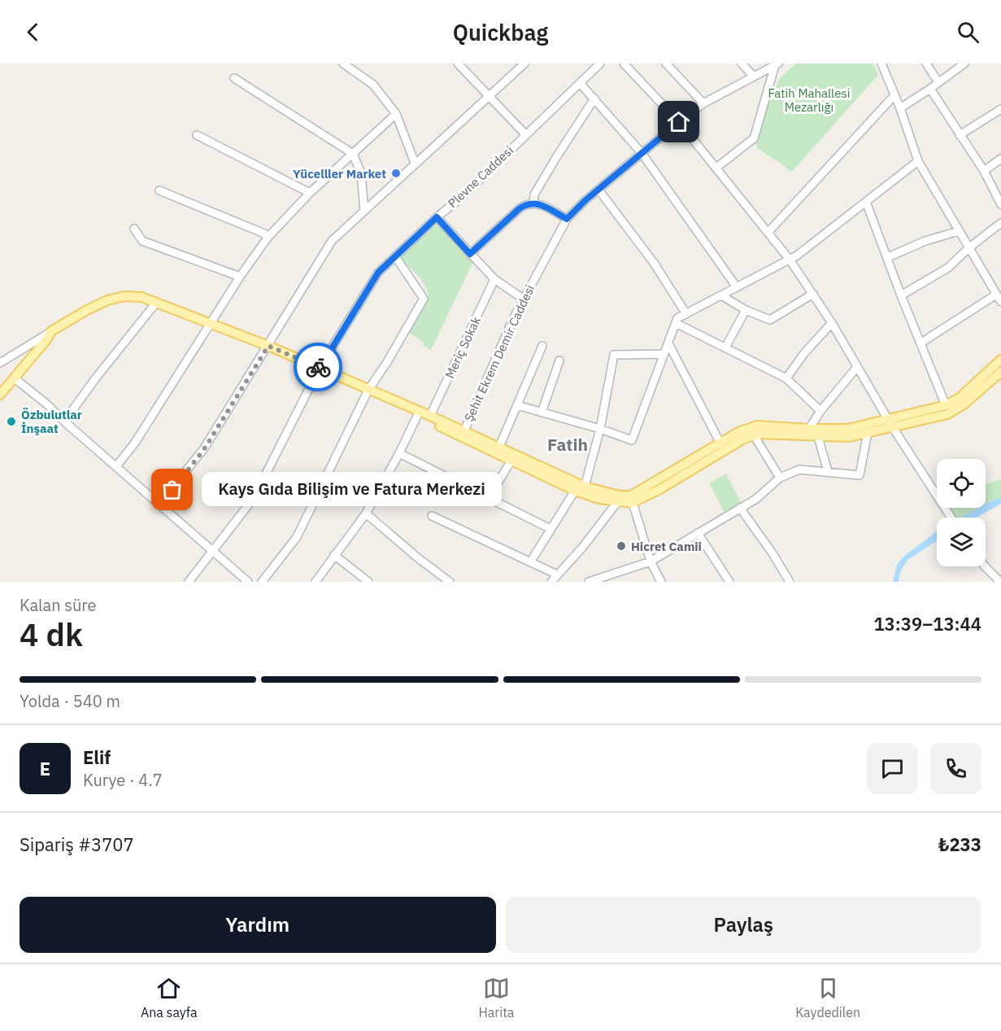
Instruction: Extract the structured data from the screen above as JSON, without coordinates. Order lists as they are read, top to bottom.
{
  "streets": {
    "street": ["Plevne Caddesi", "Meriç Sokak", "Şehit Ekrem Demir Caddesi"]
  },
  "districts": ["Fatih"],
  "parks": ["Fatih Mahallesi Mezarlığı"],
  "places": [
    "Yücelller Market",
    "Özbulutlar İnşaat",
    "Kays Gıda Bilişim ve Fatura Merkezi",
    "Hicret Camii"
  ],
  "page": {
    "header": "Quickbag",
    "bubble": "Kays Gıda Bilişim ve Fatura Merkezi",
    "heading": ["4 dk", "Kalan süre", "13:39–13:44"],
    "panel": [
      "Elif",
      "Kurye · 4.7",
      "Sipariş #3707",
      "₺233"
    ],
    "bar": "Yolda · 540 m",
    "round": "E",
    "buttons": ["Yardım", "Paylaş"],
    "tabs": ["Ana sayfa", "Harita", "Kaydedilen"]
  }
}
